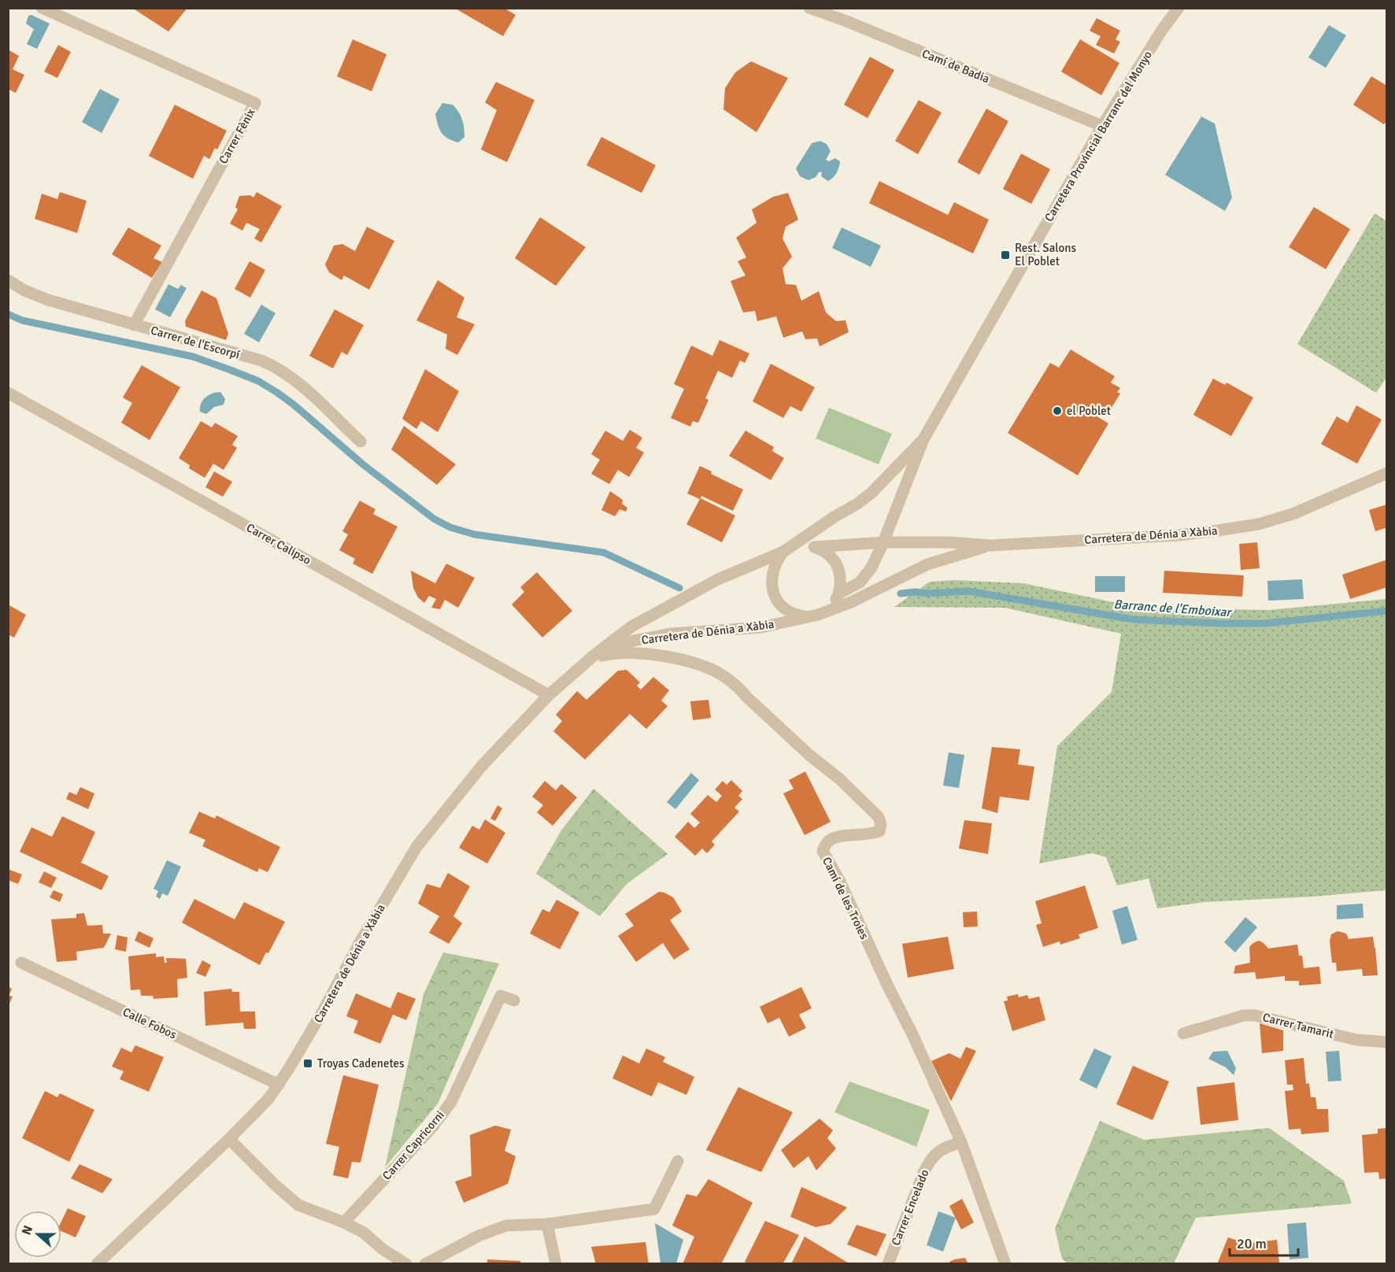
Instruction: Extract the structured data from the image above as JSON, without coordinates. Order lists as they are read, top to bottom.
{
  "streets": {
    "street": [
      "Camí de Badia",
      "Carrer Fènix",
      "Carretera Provincial Barranc del Monyo",
      "Carrer de l'Escorpí",
      "Carretera de Dénia a Xàbia",
      "Carrer Calipso",
      "Camí de les Troies",
      "Calle Fobos",
      "Carrer Tamarit",
      "Carrer Capricorni",
      "Carrer Encelado"
    ]
  },
  "crossings": [
    ["Camí de Badia", "Carretera Provincial Barranc del Monyo"],
    ["Carrer Fènix", "Carrer de l'Escorpí"],
    ["Carretera Provincial Barranc del Monyo", "Carretera de Dénia a Xàbia"],
    ["Carretera de Dénia a Xàbia", "Carrer Calipso"],
    ["Carretera de Dénia a Xàbia", "Camí de les Troies"],
    ["Carretera de Dénia a Xàbia", "Calle Fobos"],
    ["Camí de les Troies", "Carrer Encelado"]
  ],
  "water": ["Barranc de l'Emboixar"],
  "places": {
    "transit": ["Rest. Salons El Poblet", "Troyas Cadenetes"],
    "other": ["el Poblet"]
  },
  "scale_bar": "20 m",
  "north": "left"
}
